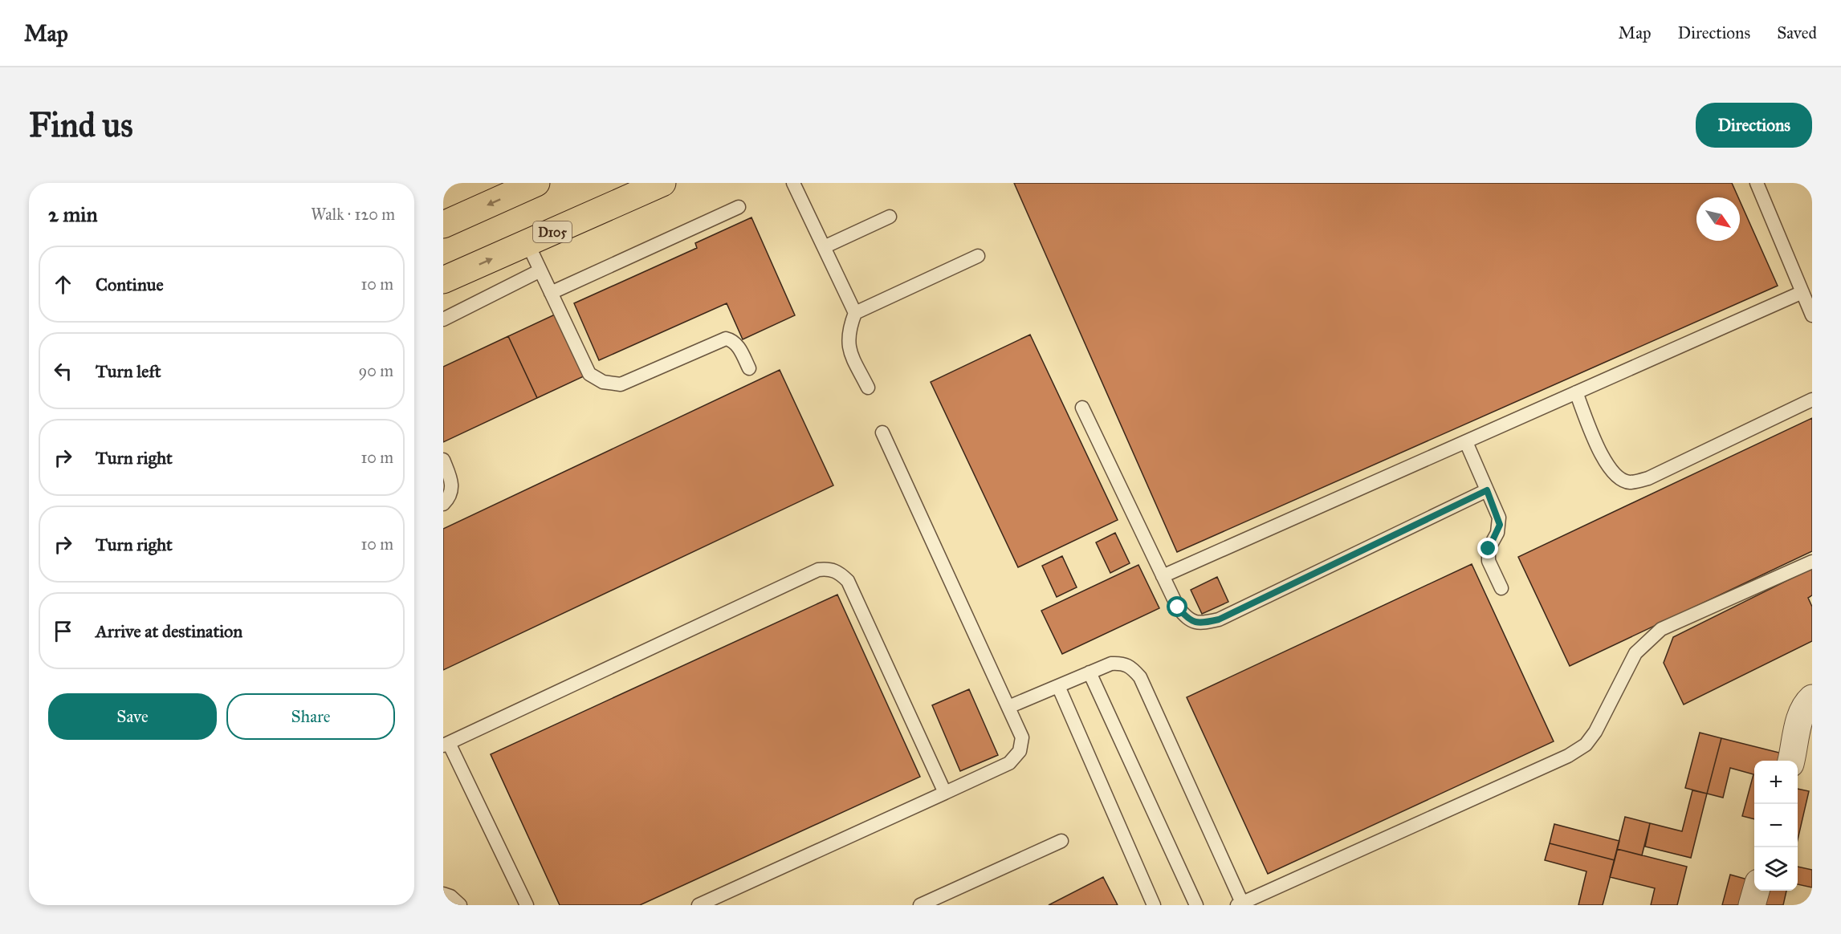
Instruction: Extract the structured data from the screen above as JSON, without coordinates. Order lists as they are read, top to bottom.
{
  "streets": {
    "main road": ["D105"]
  },
  "north": "bottom right",
  "page": {
    "header": "Map",
    "nav": ["Map", "Directions", "Saved"],
    "buttons": [
      "Directions",
      ["Save", "Share"]
    ],
    "title": "Find us",
    "heading": ["2 min", "Walk · 120 m"],
    "list": [
      ["Continue", "10 m"],
      ["Turn left", "90 m"],
      ["Turn right", "10 m"],
      ["Turn right", "10 m"],
      "Arrive at destination"
    ],
    "map_buttons": ["+", "−"]
  }
}
